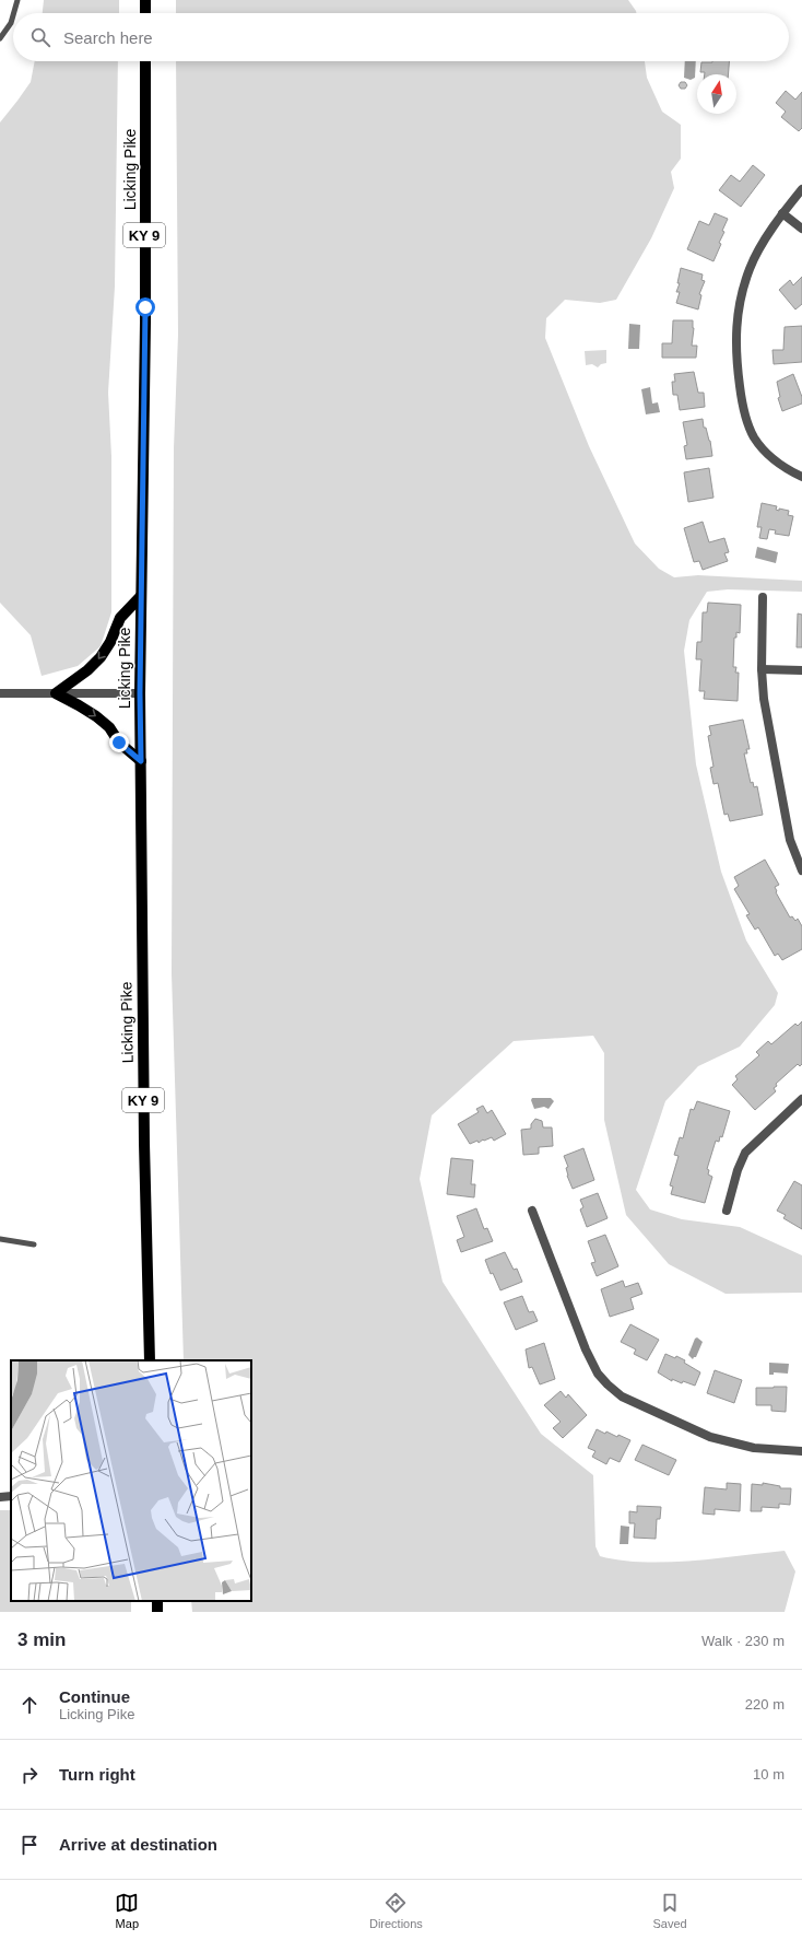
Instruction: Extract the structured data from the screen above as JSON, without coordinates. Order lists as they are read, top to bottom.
{
  "streets": {
    "main road": ["Licking Pike", "KY 9"]
  },
  "north": "top",
  "page": {
    "search": "Search here",
    "heading": ["3 min", "Walk · 230 m"],
    "list": [
      ["Continue", "Licking Pike", "220 m"],
      ["Turn right", "10 m"],
      "Arrive at destination"
    ],
    "nav": ["Map", "Directions", "Saved"]
  }
}
